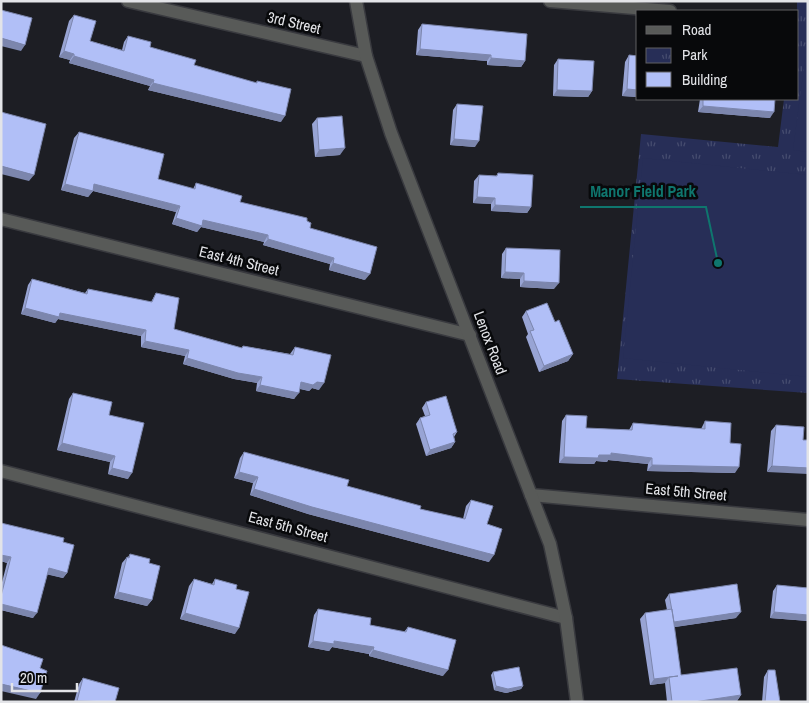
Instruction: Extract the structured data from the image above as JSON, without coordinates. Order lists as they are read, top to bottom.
{
  "streets": {
    "street": [
      "3rd Street",
      "East 4th Street",
      "Lenox Road",
      "East 5th Street"
    ]
  },
  "crossings": [
    ["3rd Street", "Lenox Road"],
    ["East 4th Street", "Lenox Road"],
    ["Lenox Road", "East 5th Street"]
  ],
  "places": ["Manor Field Park"],
  "legend": ["Road", "Park", "Building"],
  "scale_bar": "20 m"
}
